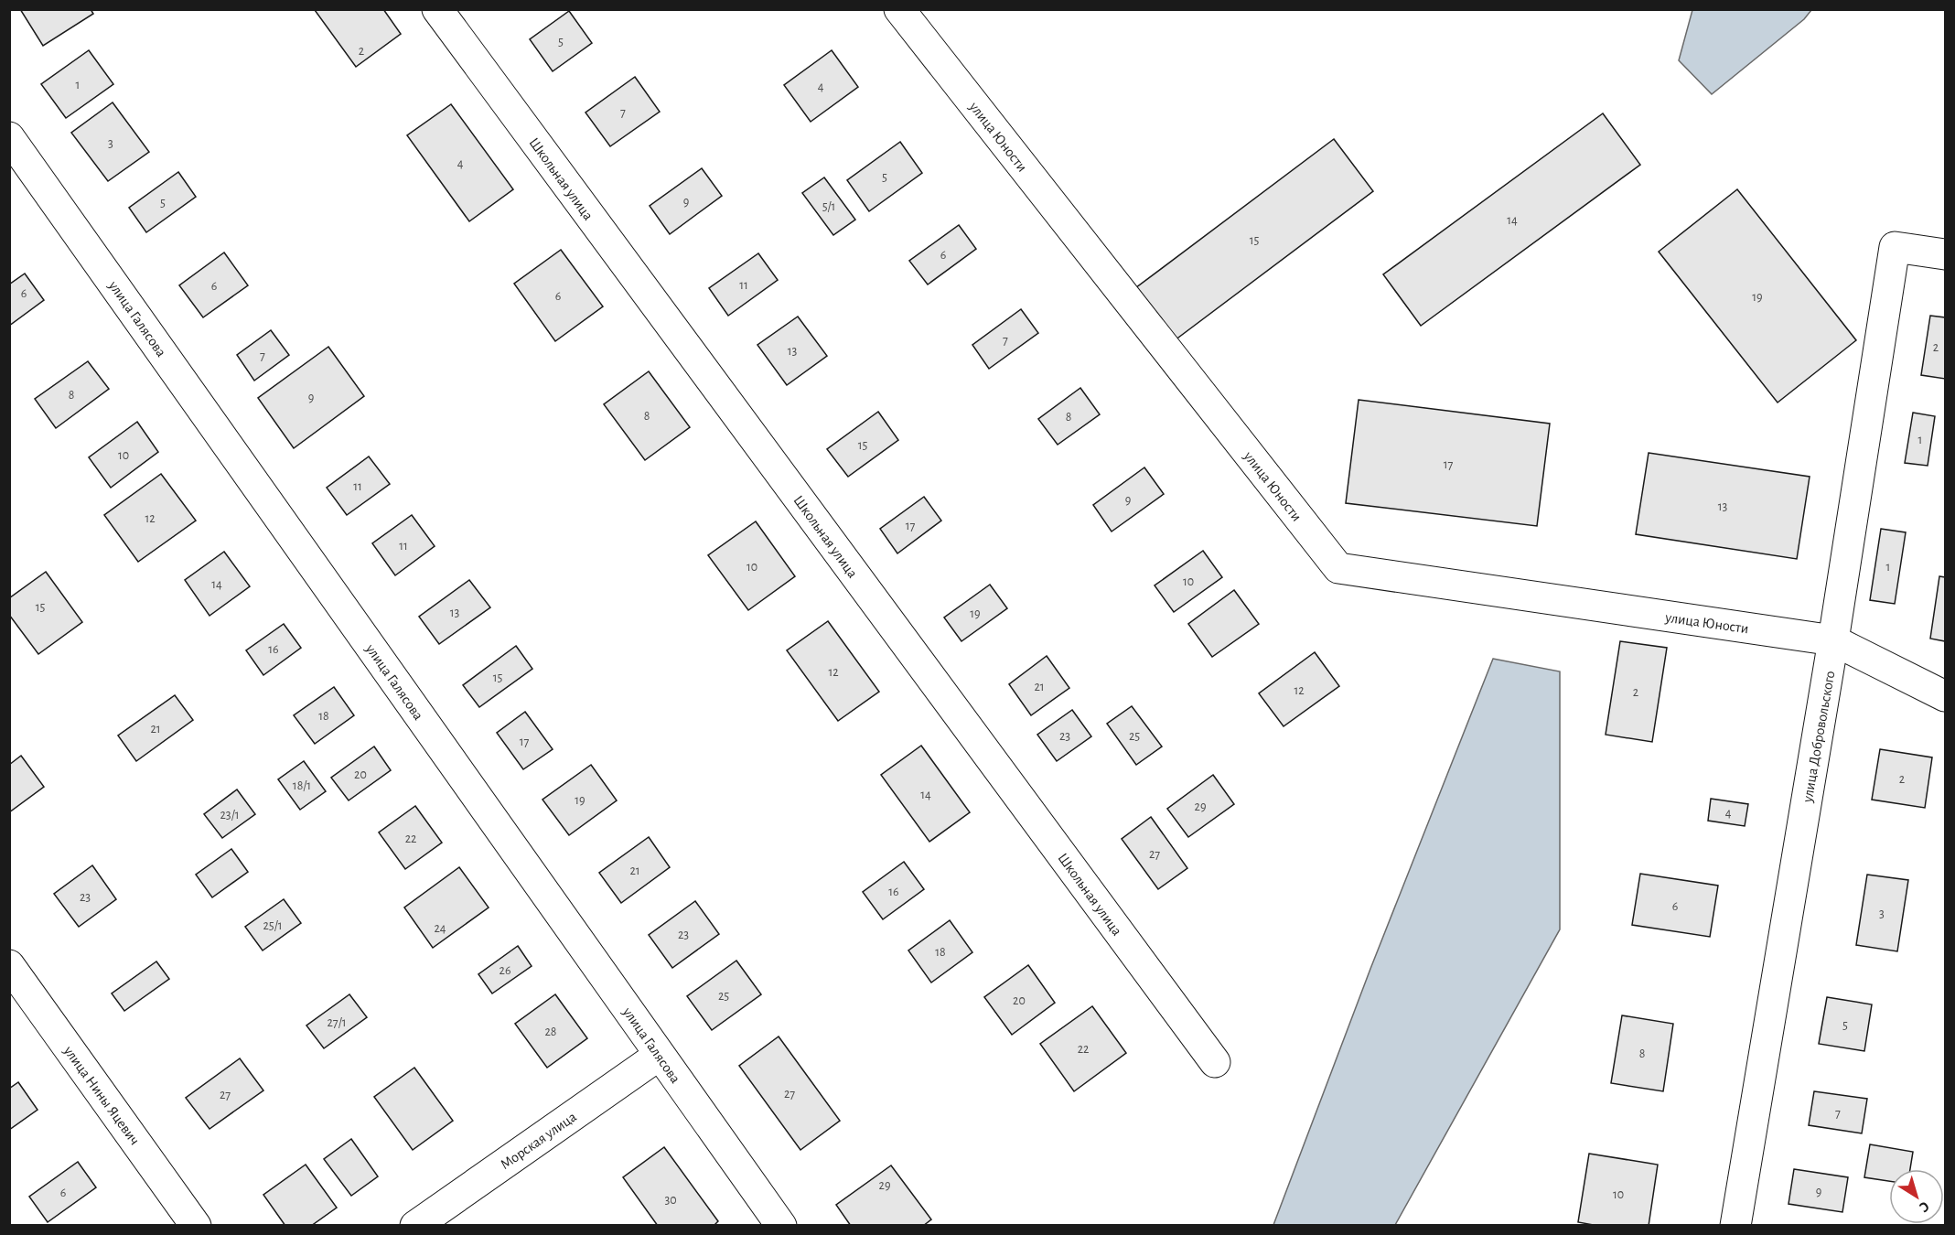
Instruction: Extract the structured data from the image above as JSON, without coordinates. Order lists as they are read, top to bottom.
{
  "streets": {
    "street": [
      "улица Юности",
      "Школьная улица",
      "улица Галясова",
      "улица Добровольского",
      "улица Нины Яцевич",
      "Морская улица"
    ]
  },
  "crossings": [
    ["улица Юности", "улица Добровольского"],
    ["улица Галясова", "Морская улица"]
  ],
  "house_numbers": [
    "5",
    "2",
    "1",
    "4",
    "7",
    "3",
    "4",
    "5",
    "9",
    "5",
    "5/1",
    "14",
    "15",
    "6",
    "11",
    "6",
    "6",
    "6",
    "19",
    "7",
    "2",
    "13",
    "7",
    "8",
    "9",
    "8",
    "8",
    "1",
    "15",
    "10",
    "17",
    "11",
    "9",
    "13",
    "12",
    "17",
    "11",
    "10",
    "1",
    "10",
    "14",
    "15",
    "13",
    "19",
    "16",
    "12",
    "15",
    "21",
    "12",
    "2",
    "18",
    "21",
    "23",
    "25",
    "17",
    "20",
    "2",
    "18/1",
    "14",
    "19",
    "29",
    "4",
    "23/1",
    "22",
    "27",
    "21",
    "16",
    "23",
    "6",
    "3",
    "25/1",
    "24",
    "23",
    "18",
    "26",
    "25",
    "20",
    "27/1",
    "5",
    "28",
    "22",
    "8",
    "27",
    "27",
    "7",
    "29",
    "9",
    "6",
    "10",
    "30"
  ],
  "north": "bottom right"
}
